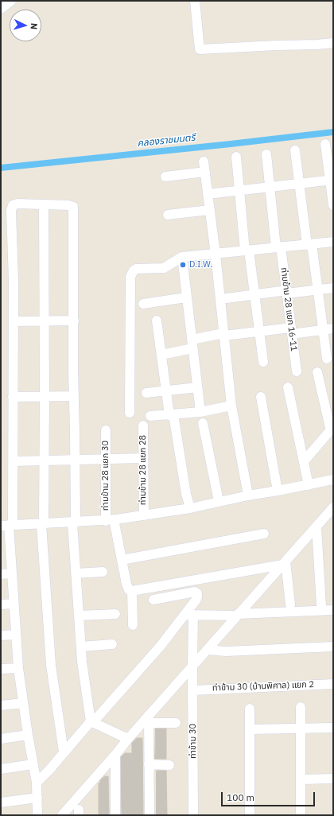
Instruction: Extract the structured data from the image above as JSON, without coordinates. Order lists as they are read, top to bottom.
{
  "streets": {
    "street": [
      "ท่ามข้าม 28 แยก 16-11",
      "ท่ามข้าม 28 แยก 28",
      "ท่ามข้าม 28 แยก 30",
      "ท่าข้าม 30 (บ้านพิศาล) แยก 2",
      "ท่าข้าม 30"
    ]
  },
  "crossings": [
    ["ท่าข้าม 30 (บ้านพิศาล) แยก 2", "ท่าข้าม 30"]
  ],
  "water": ["คลองราชมนตรี"],
  "places": ["D.I.W."],
  "scale_bar": "100 m",
  "north": "right"
}
